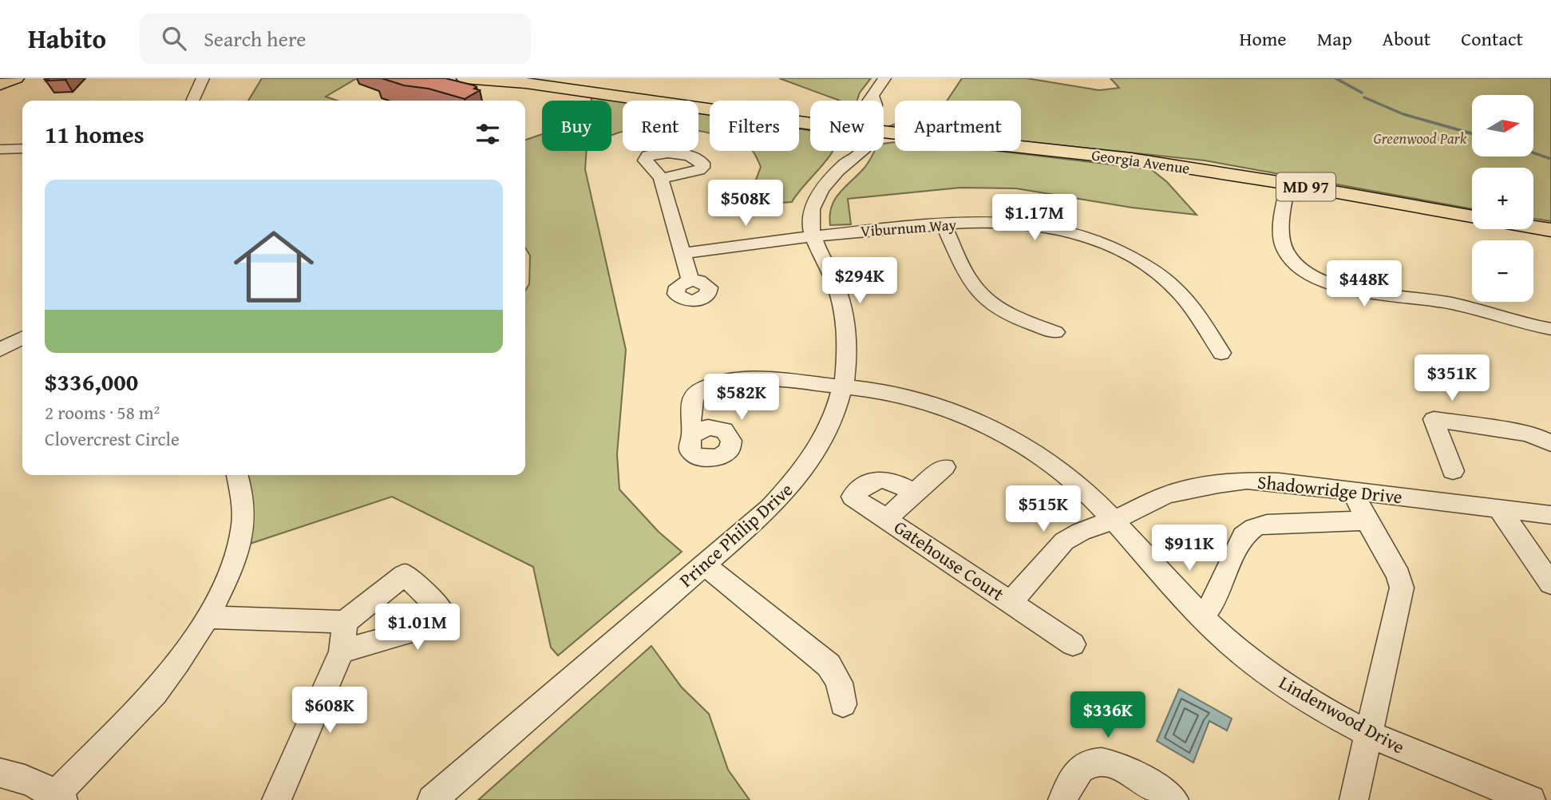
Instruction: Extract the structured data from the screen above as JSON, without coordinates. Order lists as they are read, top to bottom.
{
  "streets": {
    "main road": ["Georgia Avenue", "MD 97"],
    "street": [
      "Viburnum Way",
      "Shadowridge Drive",
      "Prince Philip Drive",
      "Gatehouse Court",
      "Lindenwood Drive"
    ]
  },
  "crossings": [
    ["Viburnum Way", "Prince Philip Drive"],
    ["Shadowridge Drive", "Gatehouse Court"],
    ["Shadowridge Drive", "Lindenwood Drive"],
    ["Prince Philip Drive", "Lindenwood Drive"],
    ["Gatehouse Court", "Lindenwood Drive"]
  ],
  "parks": ["Greenwood Park"],
  "north": "right",
  "page": {
    "header": "Habito",
    "search": "Search here",
    "nav": [
      "Home",
      "Map",
      "About",
      "Contact"
    ],
    "map_buttons": ["+", "−"],
    "chip": [
      "Buy",
      "Rent",
      "Filters",
      "New",
      "Apartment"
    ],
    "heading": "11 homes",
    "list": [
      {
        "name": "$336,000",
        "note": "2 rooms · 58 m² · Clovercrest Circle"
      }
    ],
    "price": [
      "$508K",
      "$1.17M",
      "$294K",
      "$448K",
      "$351K",
      "$582K",
      "$515K",
      "$911K",
      "$1.01M",
      "$608K",
      "$336K"
    ]
  }
}
